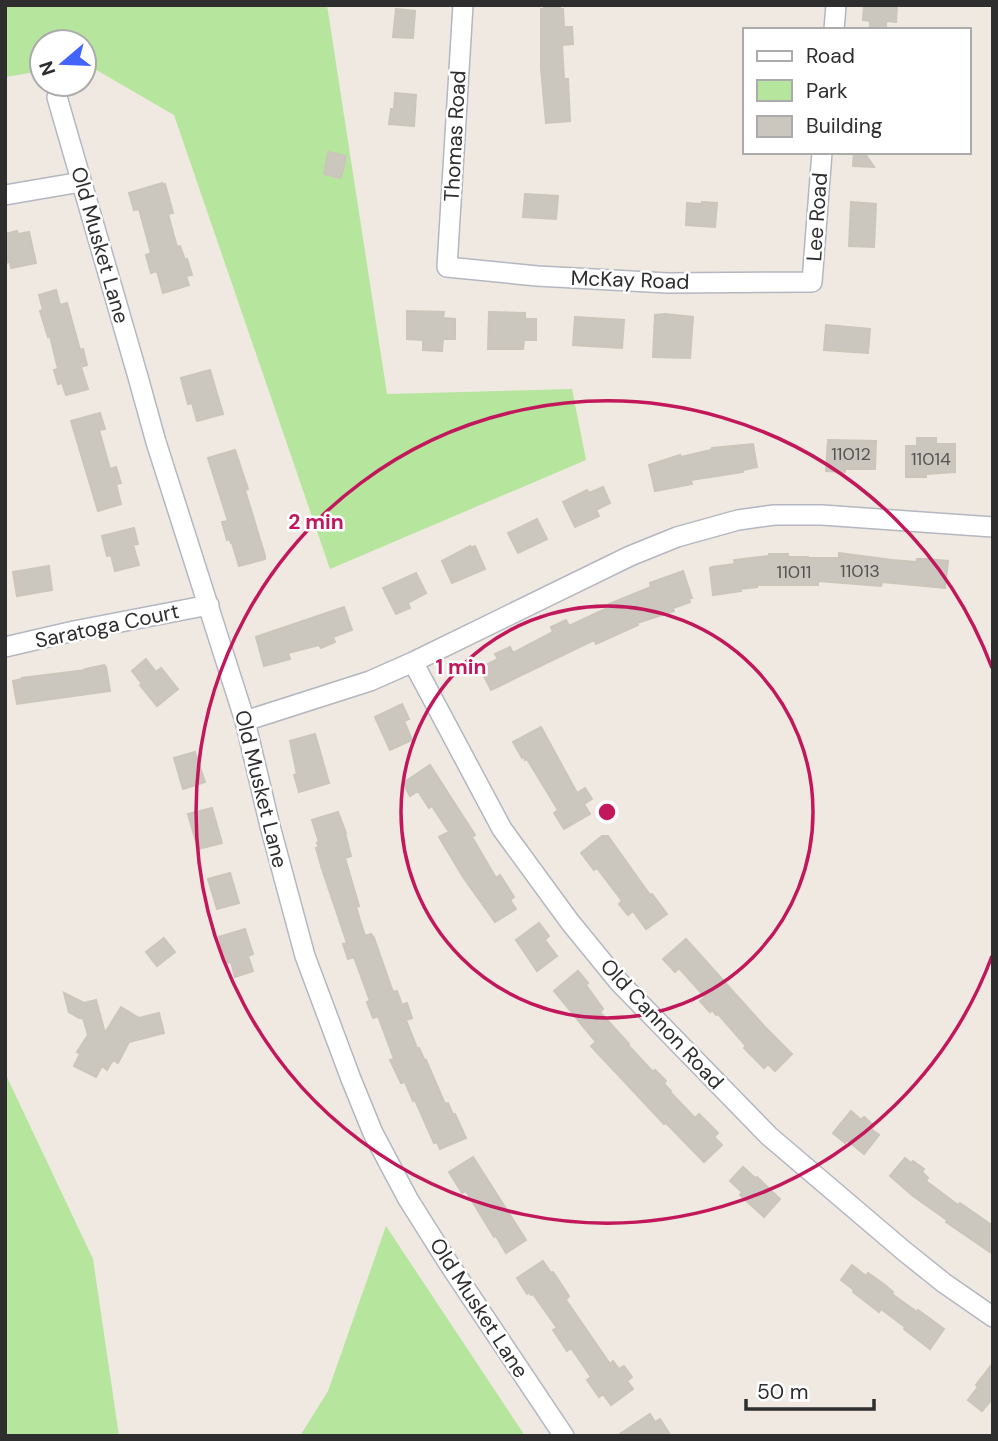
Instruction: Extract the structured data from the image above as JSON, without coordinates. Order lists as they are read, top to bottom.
{
  "streets": {
    "street": [
      "Thomas Road",
      "Lee Road",
      "Old Musket Lane",
      "McKay Road",
      "Saratoga Court",
      "Old Cannon Road"
    ]
  },
  "crossings": [
    ["Thomas Road", "McKay Road"],
    ["Lee Road", "McKay Road"],
    ["Old Musket Lane", "Saratoga Court"]
  ],
  "house_numbers": [
    "11012",
    "11014",
    "11013",
    "11011"
  ],
  "legend": ["Road", "Park", "Building"],
  "scale_bar": "50 m",
  "north": "left",
  "rings": ["2 min", "1 min"]
}
